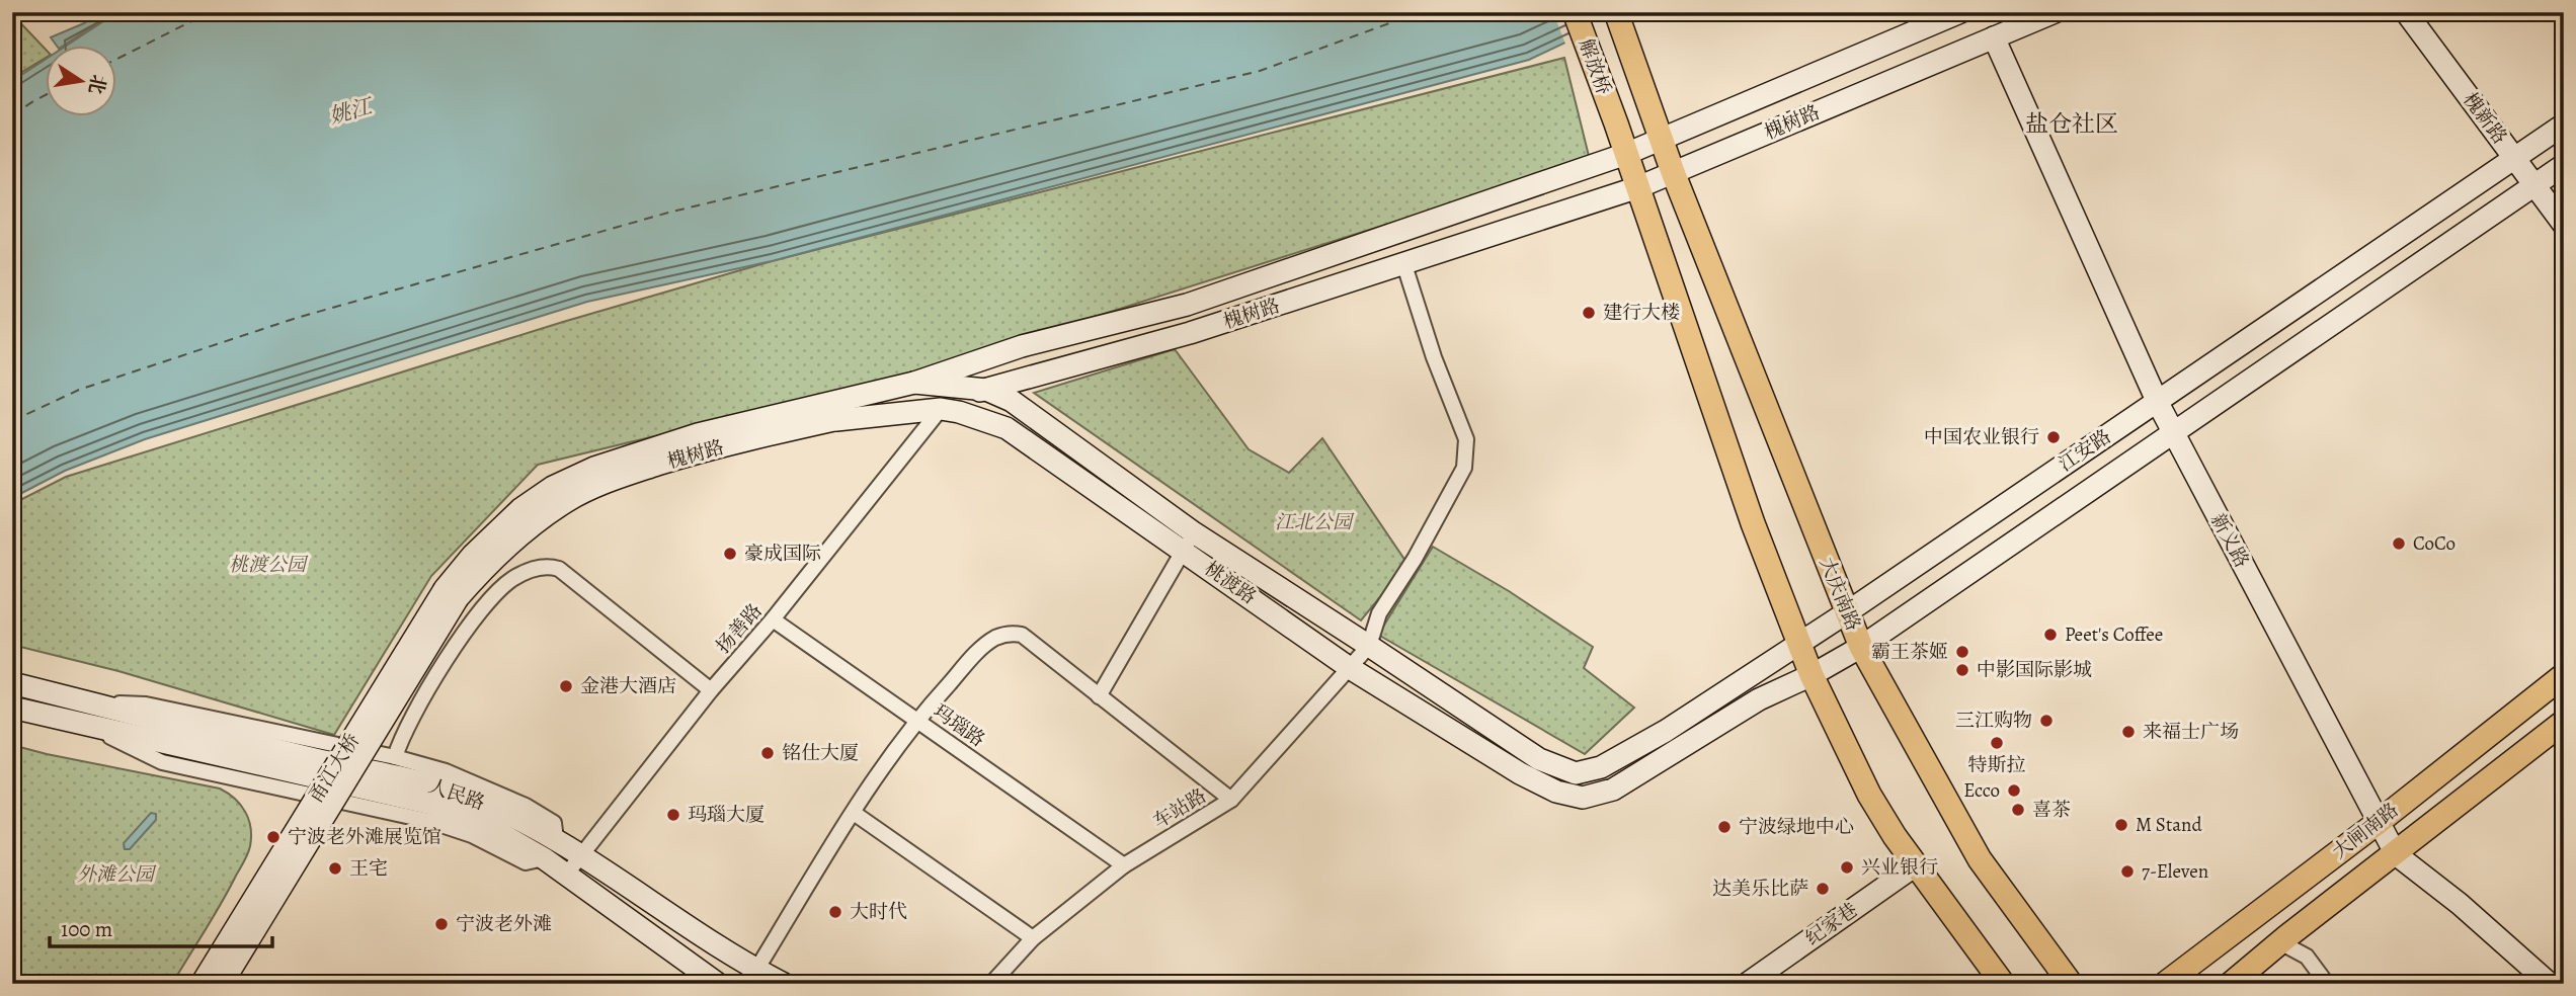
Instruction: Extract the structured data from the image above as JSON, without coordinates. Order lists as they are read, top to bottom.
{
  "streets": {
    "main road": [
      "解放桥",
      "槐新路",
      "槐树路",
      "江安路",
      "新义路",
      "桃渡路",
      "大庆南路",
      "甬江大桥",
      "人民路",
      "大闸南路",
      "纪家巷"
    ],
    "street": ["扬善路", "玛瑙路", "车站路"]
  },
  "crossings": [
    ["解放桥", "槐树路"],
    ["解放桥", "大庆南路"],
    ["槐新路", "江安路"],
    ["槐树路", "新义路"],
    ["槐树路", "桃渡路"],
    ["槐树路", "大庆南路"],
    ["槐树路", "甬江大桥"],
    ["江安路", "新义路"],
    ["江安路", "桃渡路"],
    ["江安路", "大庆南路"],
    ["新义路", "大闸南路"],
    ["桃渡路", "扬善路"],
    ["桃渡路", "车站路"],
    ["扬善路", "玛瑙路"],
    ["扬善路", "人民路"],
    ["玛瑙路", "车站路"]
  ],
  "districts": ["盐仓社区"],
  "water": ["姚江"],
  "parks": ["江北公园", "桃渡公园", "外滩公园"],
  "places": [
    "建行大楼",
    "中国农业银行",
    "CoCo",
    "豪成国际",
    "Peet's Coffee",
    "霸王茶姬",
    "中影国际影城",
    "金港大酒店",
    "三江购物",
    "来福士广场",
    "特斯拉",
    "铭仕大厦",
    "Ecco",
    "喜茶",
    "玛瑙大厦",
    "M Stand",
    "宁波绿地中心",
    "宁波老外滩展览馆",
    "兴业银行",
    "王宅",
    "7-Eleven",
    "达美乐比萨",
    "大时代",
    "宁波老外滩"
  ],
  "scale_bar": "100 m",
  "north": "right"
}
